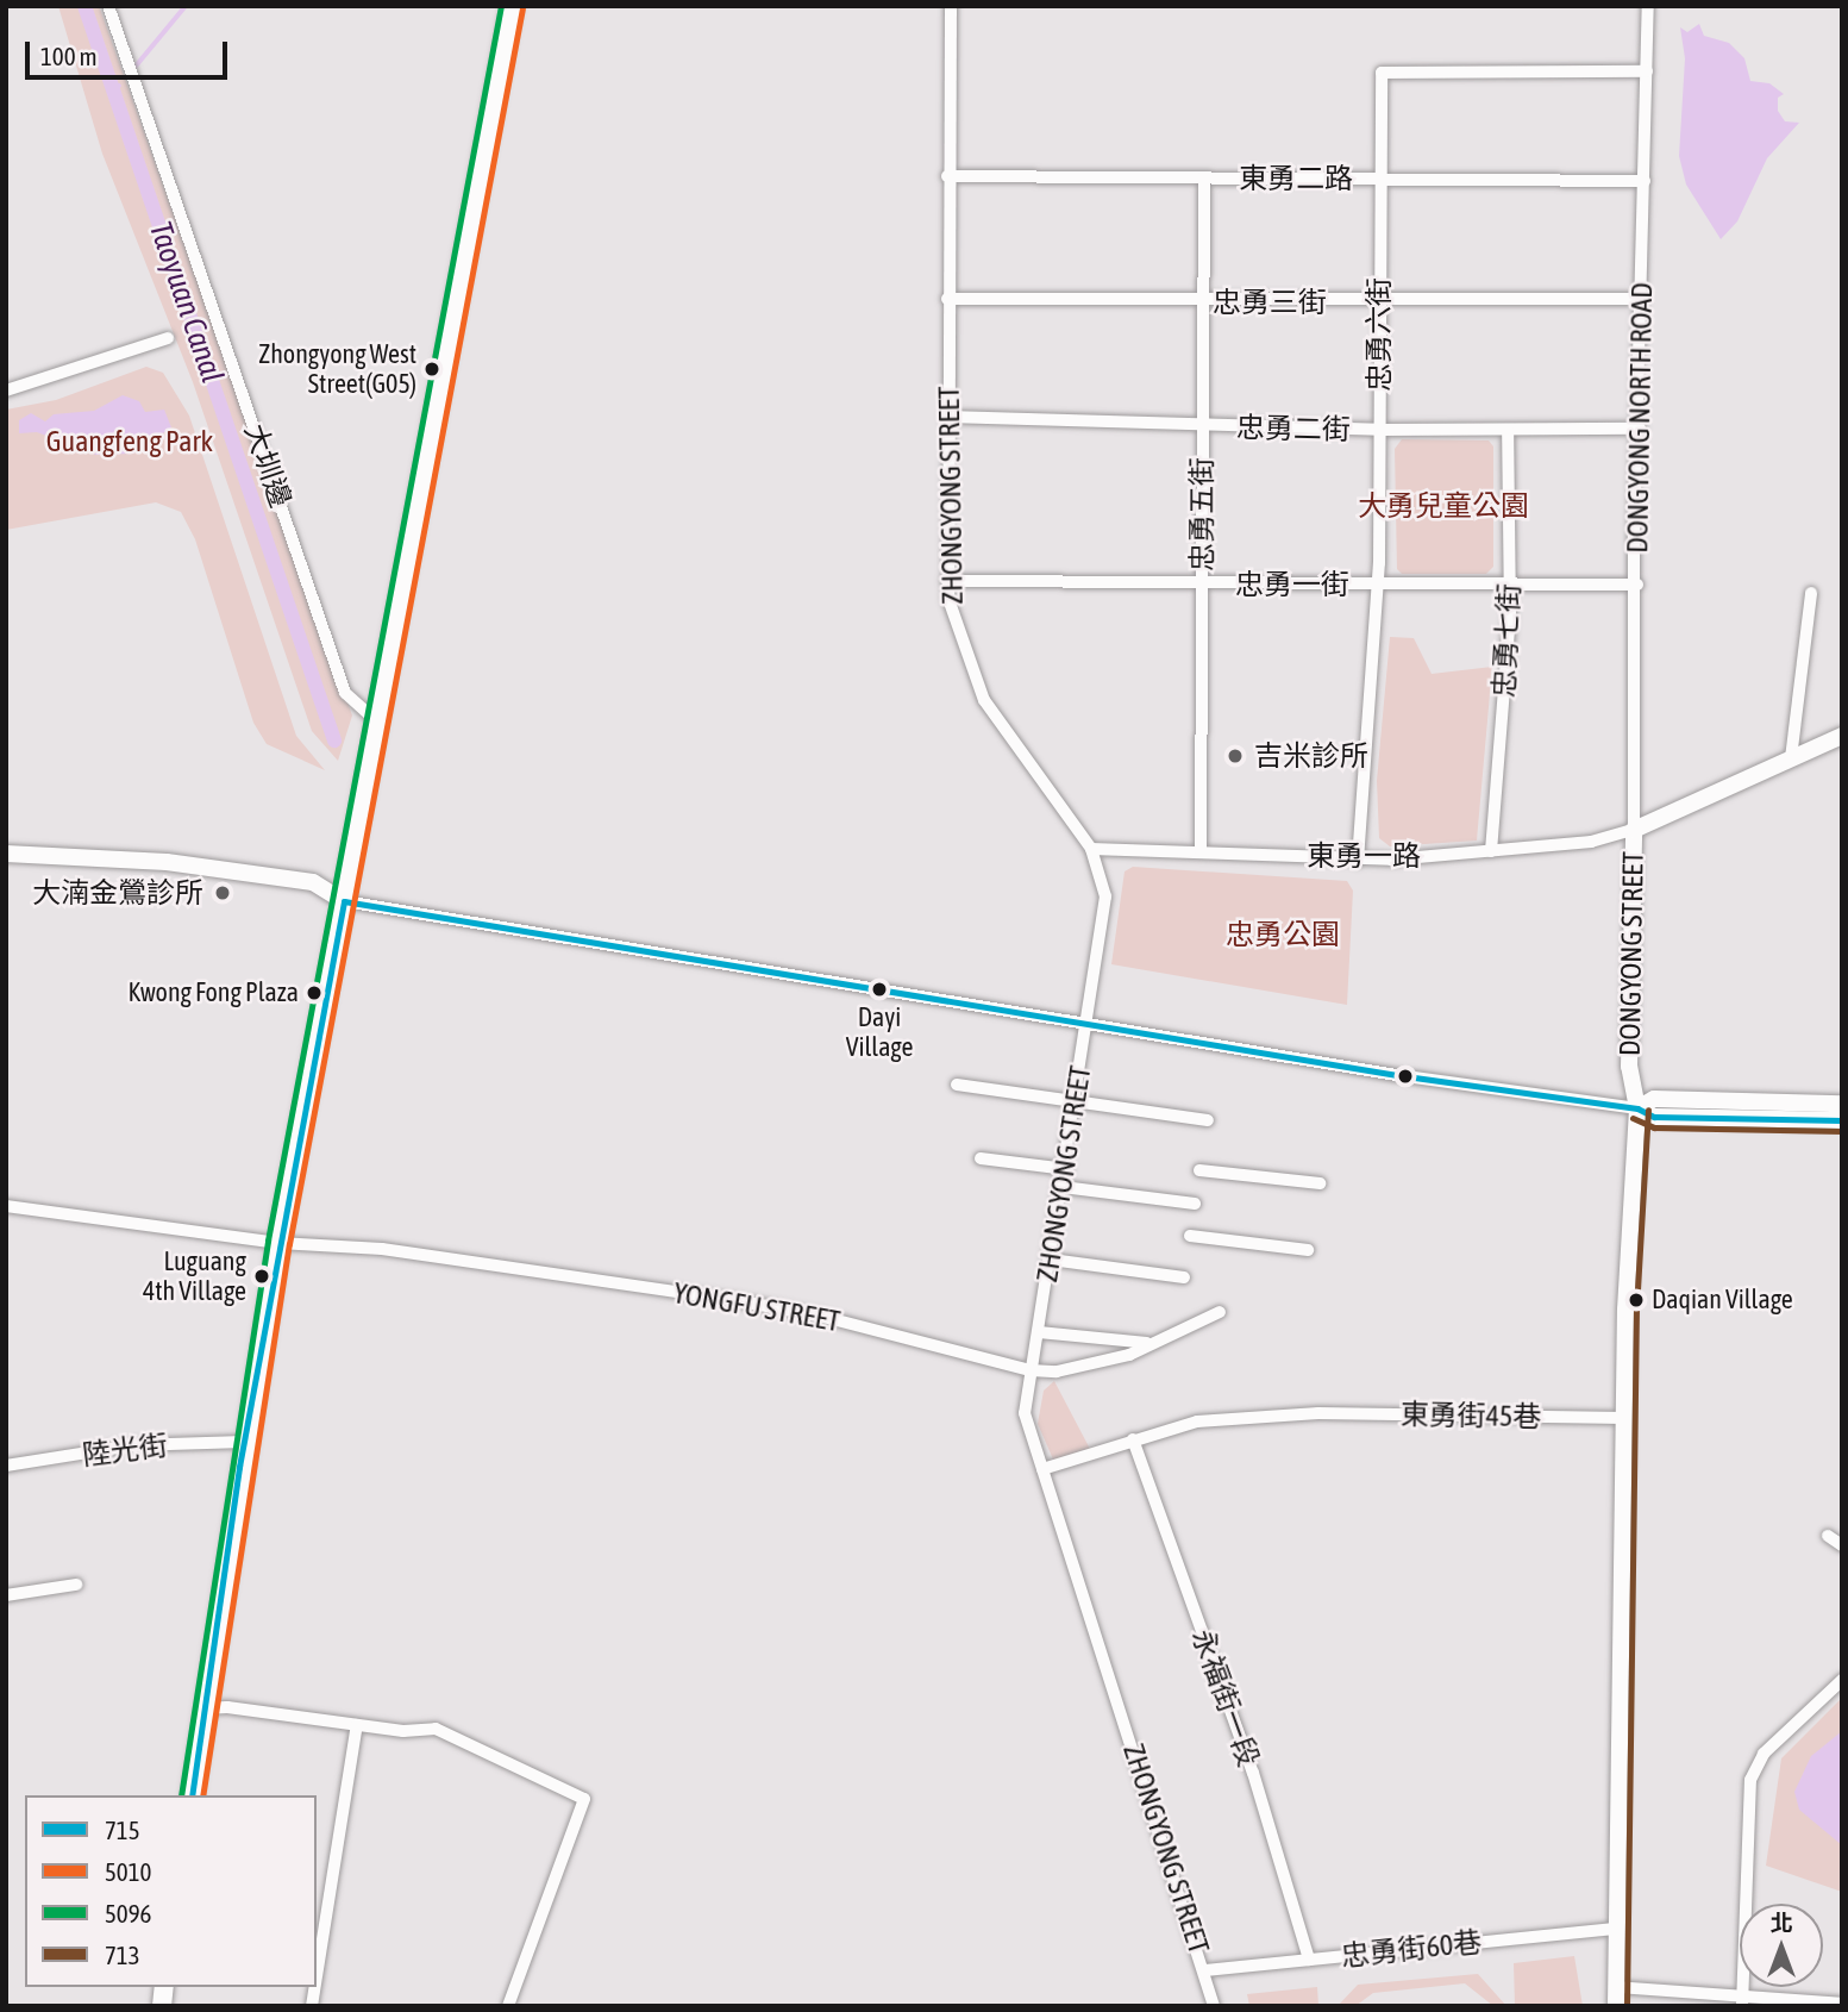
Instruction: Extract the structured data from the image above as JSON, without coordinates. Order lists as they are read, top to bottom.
{
  "streets": {
    "street": [
      "東勇二路",
      "忠勇三街",
      "忠勇六街",
      "DONGYONG NORTH ROAD",
      "忠勇二街",
      "大圳邊",
      "ZHONGYONG STREET",
      "忠勇五街",
      "忠勇一街",
      "忠勇七街",
      "東勇一路",
      "DONGYONG STREET",
      "YONGFU STREET",
      "東勇街45巷",
      "陸光街",
      "永福街一段",
      "忠勇街60巷"
    ]
  },
  "crossings": [
    ["東勇二路", "忠勇六街"],
    ["東勇二路", "DONGYONG NORTH ROAD"],
    ["東勇二路", "ZHONGYONG STREET"],
    ["東勇二路", "忠勇五街"],
    ["忠勇三街", "忠勇六街"],
    ["忠勇三街", "DONGYONG NORTH ROAD"],
    ["忠勇三街", "ZHONGYONG STREET"],
    ["忠勇三街", "忠勇五街"],
    ["忠勇六街", "DONGYONG NORTH ROAD"],
    ["忠勇六街", "忠勇二街"],
    ["忠勇六街", "忠勇一街"],
    ["忠勇六街", "東勇一路"],
    ["DONGYONG NORTH ROAD", "忠勇二街"],
    ["DONGYONG NORTH ROAD", "忠勇一街"],
    ["DONGYONG NORTH ROAD", "東勇一路"],
    ["DONGYONG NORTH ROAD", "DONGYONG STREET"],
    ["忠勇二街", "ZHONGYONG STREET"],
    ["忠勇二街", "忠勇五街"],
    ["忠勇二街", "忠勇七街"],
    ["ZHONGYONG STREET", "忠勇一街"],
    ["ZHONGYONG STREET", "東勇一路"],
    ["ZHONGYONG STREET", "YONGFU STREET"],
    ["ZHONGYONG STREET", "東勇街45巷"],
    ["ZHONGYONG STREET", "忠勇街60巷"],
    ["忠勇五街", "忠勇一街"],
    ["忠勇五街", "東勇一路"],
    ["忠勇一街", "忠勇七街"],
    ["忠勇七街", "東勇一路"],
    ["東勇一路", "DONGYONG STREET"],
    ["DONGYONG STREET", "東勇街45巷"],
    ["DONGYONG STREET", "忠勇街60巷"],
    ["東勇街45巷", "永福街一段"],
    ["永福街一段", "忠勇街60巷"]
  ],
  "water": ["Taoyuan Canal"],
  "parks": ["Guangfeng Park", "大勇兒童公園", "忠勇公園"],
  "places": [
    "Zhongyong West Street(G05)",
    "吉米診所",
    "大湳金鶯診所",
    "Dayi Village",
    "Kwong Fong Plaza",
    "Luguang 4th Village",
    "Daqian Village"
  ],
  "lines": [
    "transit line 5096",
    "transit line 5010",
    "transit line 715",
    "transit line 713"
  ],
  "legend": [
    "715",
    "5010",
    "5096",
    "713"
  ],
  "scale_bar": "100 m",
  "north": "top"
}
